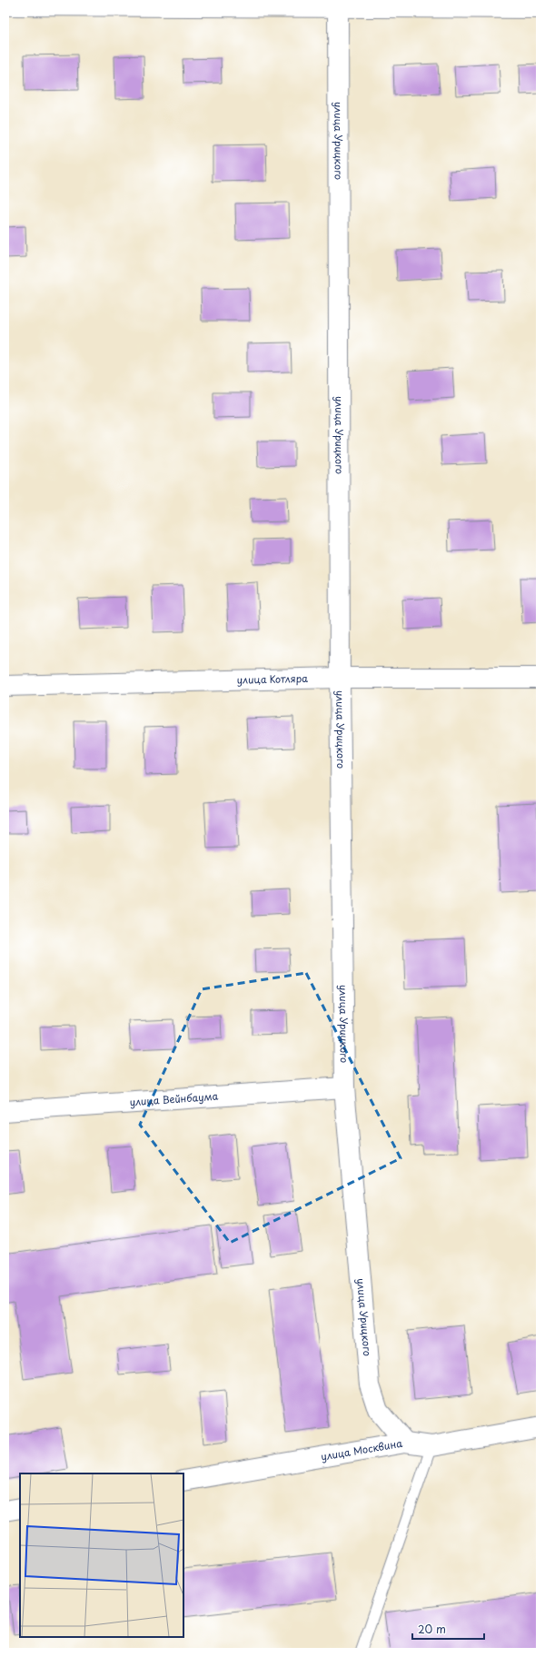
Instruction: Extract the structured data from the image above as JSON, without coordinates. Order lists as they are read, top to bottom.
{
  "streets": {
    "street": [
      "улица Урицкого",
      "улица Котляра",
      "улица Вейнбаума",
      "улица Москвина"
    ]
  },
  "crossings": [
    ["улица Урицкого", "улица Котляра"],
    ["улица Урицкого", "улица Вейнбаума"],
    ["улица Урицкого", "улица Москвина"]
  ],
  "scale_bar": "20 m"
}
